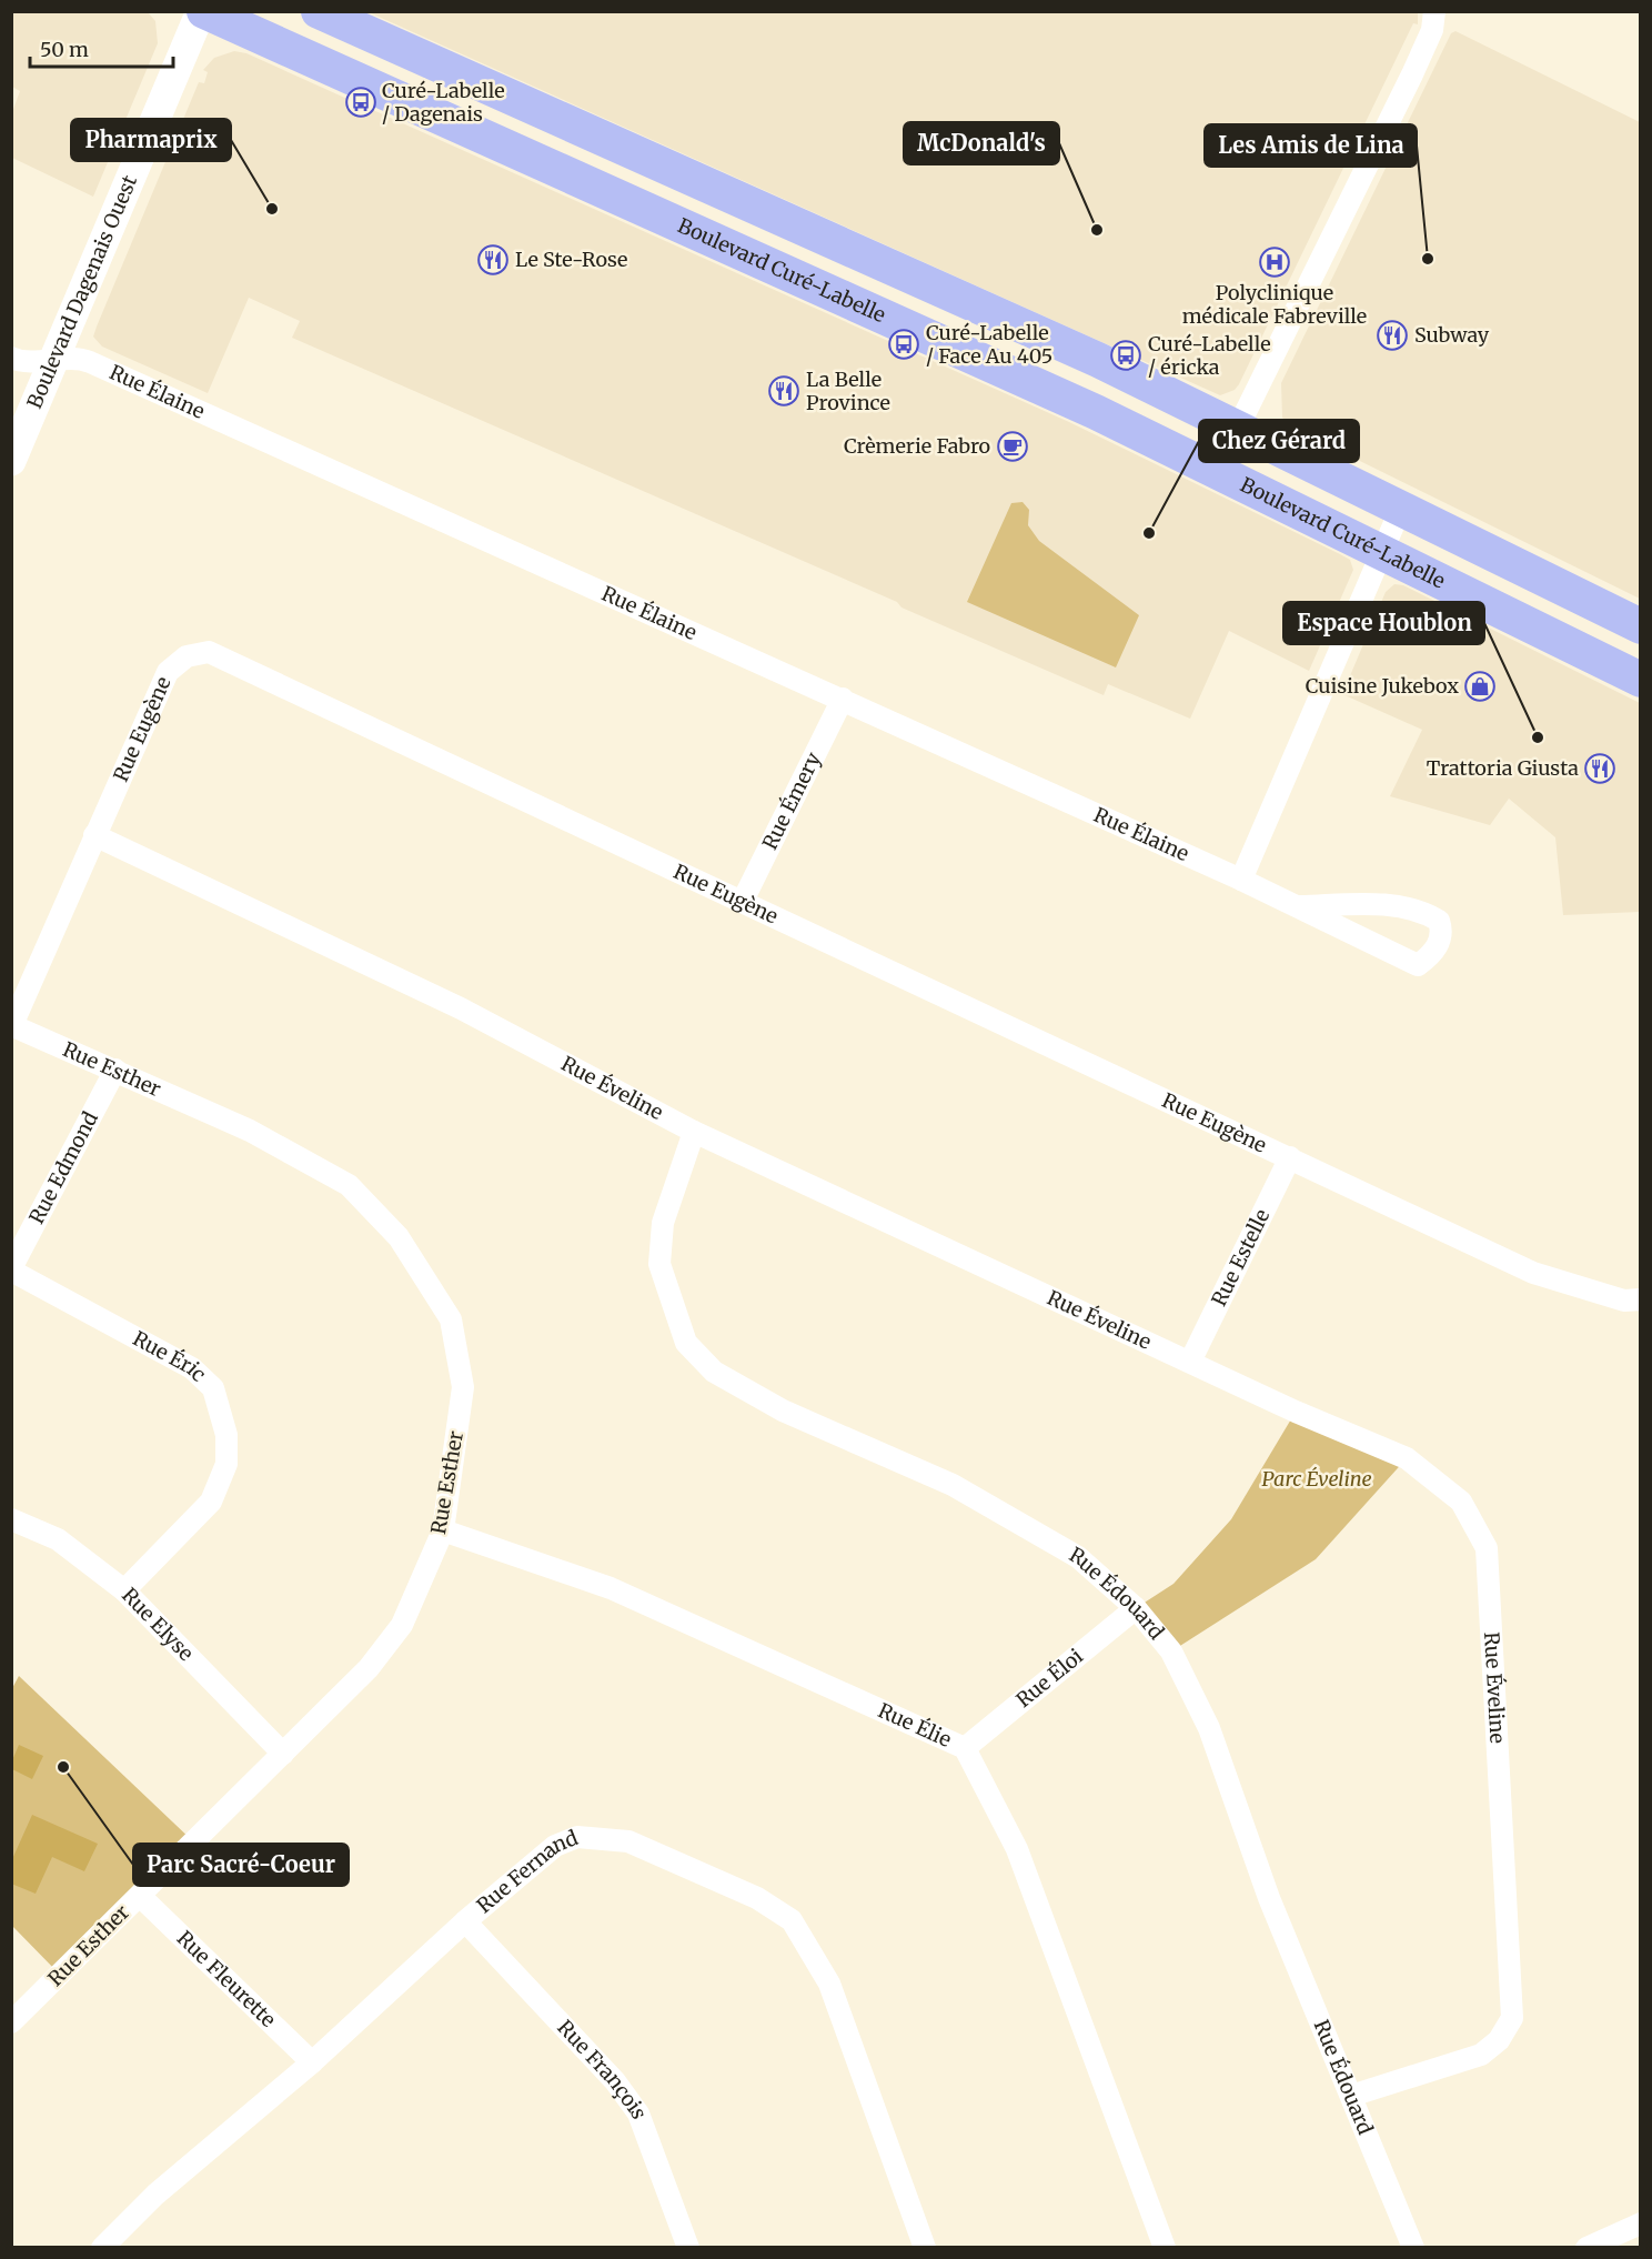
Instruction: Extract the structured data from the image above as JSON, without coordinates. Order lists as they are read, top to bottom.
{
  "streets": {
    "main road": ["Boulevard Curé-Labelle", "Boulevard Dagenais Ouest"],
    "street": [
      "Rue Élaine",
      "Rue Eugène",
      "Rue Émery",
      "Rue Esther",
      "Rue Éveline",
      "Rue Edmond",
      "Rue Estelle",
      "Rue Éric",
      "Rue Édouard",
      "Rue Elyse",
      "Rue Éloi",
      "Rue Élie",
      "Rue Fernand",
      "Rue Fleurette",
      "Rue François"
    ]
  },
  "crossings": [
    ["Boulevard Curé-Labelle", "Boulevard Dagenais Ouest"],
    ["Boulevard Dagenais Ouest", "Rue Élaine"],
    ["Rue Élaine", "Rue Émery"],
    ["Rue Eugène", "Rue Émery"],
    ["Rue Eugène", "Rue Esther"],
    ["Rue Eugène", "Rue Éveline"],
    ["Rue Eugène", "Rue Estelle"],
    ["Rue Esther", "Rue Edmond"],
    ["Rue Esther", "Rue Elyse"],
    ["Rue Esther", "Rue Élie"],
    ["Rue Esther", "Rue Fleurette"],
    ["Rue Éveline", "Rue Estelle"],
    ["Rue Éveline", "Rue Édouard"],
    ["Rue Edmond", "Rue Éric"],
    ["Rue Éric", "Rue Elyse"],
    ["Rue Édouard", "Rue Éloi"],
    ["Rue Éloi", "Rue Élie"],
    ["Rue Fernand", "Rue Fleurette"],
    ["Rue Fernand", "Rue François"]
  ],
  "parks": ["Parc Éveline"],
  "places": {
    "bus stop": ["Curé-Labelle / Dagenais", "Curé-Labelle / Face Au 405", "Curé-Labelle / éricka"],
    "other": [
      "Pharmaprix",
      "McDonald's",
      "Les Amis de Lina",
      "Chez Gérard",
      "Espace Houblon",
      "Parc Sacré-Coeur"
    ],
    "restaurant": [
      "Le Ste-Rose",
      "Subway",
      "La Belle Province",
      "Trattoria Giusta"
    ],
    "hospital": ["Polyclinique médicale Fabreville"],
    "cafe": ["Crèmerie Fabro"],
    "shop": ["Cuisine Jukebox"]
  },
  "scale_bar": "50 m"
}
